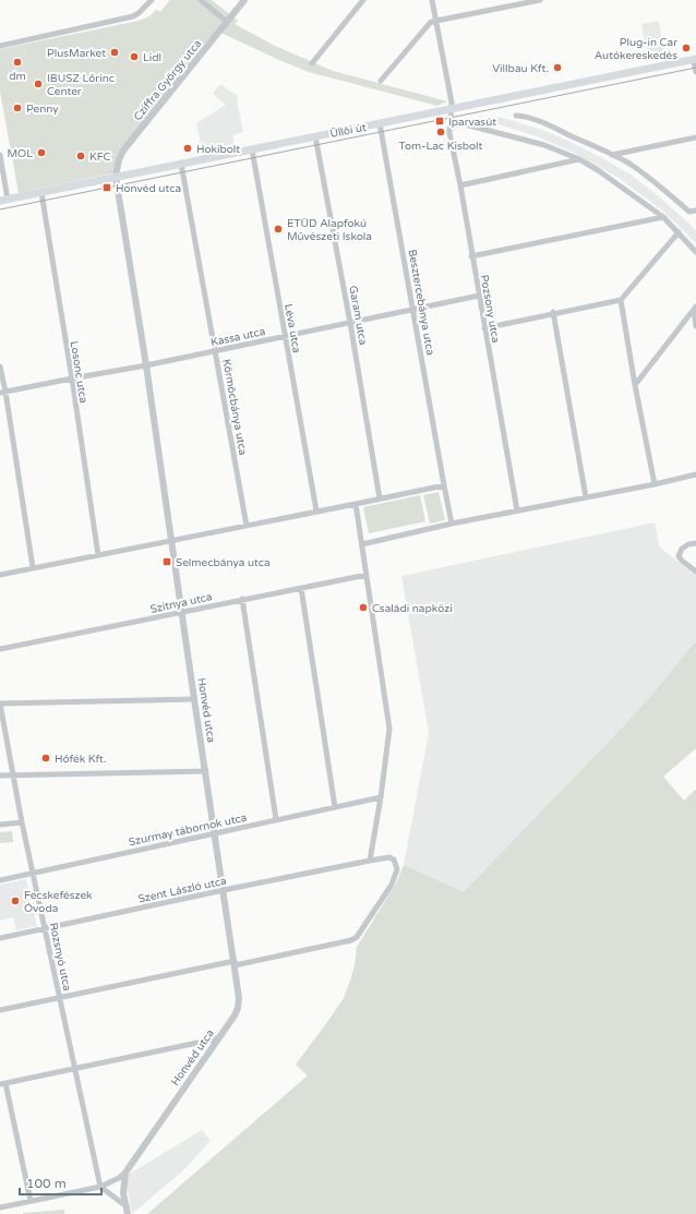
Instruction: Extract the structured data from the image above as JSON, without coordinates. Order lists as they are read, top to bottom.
{
  "streets": {
    "main road": ["Üllői út"],
    "street": [
      "Cziffra György utca",
      "Besztercebánya utca",
      "Pozsony utca",
      "Garam utca",
      "Léva utca",
      "Kassa utca",
      "Losonc utca",
      "Körmöcbánya utca",
      "Szitnya utca",
      "Honvéd utca",
      "Szurmay tábornok utca",
      "Szent László utca",
      "Rozsnyó utca"
    ]
  },
  "crossings": [
    ["Cziffra György utca", "Üllői út"],
    ["Cziffra György utca", "Honvéd utca"],
    ["Üllői út", "Besztercebánya utca"],
    ["Üllői út", "Pozsony utca"],
    ["Üllői út", "Garam utca"],
    ["Üllői út", "Léva utca"],
    ["Üllői út", "Losonc utca"],
    ["Üllői út", "Körmöcbánya utca"],
    ["Üllői út", "Honvéd utca"],
    ["Besztercebánya utca", "Kassa utca"],
    ["Pozsony utca", "Kassa utca"],
    ["Garam utca", "Kassa utca"],
    ["Léva utca", "Kassa utca"],
    ["Kassa utca", "Losonc utca"],
    ["Kassa utca", "Körmöcbánya utca"],
    ["Kassa utca", "Honvéd utca"],
    ["Szitnya utca", "Honvéd utca"],
    ["Honvéd utca", "Szurmay tábornok utca"],
    ["Honvéd utca", "Szent László utca"],
    ["Szurmay tábornok utca", "Rozsnyó utca"],
    ["Szent László utca", "Rozsnyó utca"]
  ],
  "places": {
    "other": [
      "Plug-in Car Autókereskedés",
      "PlusMarket",
      "Lidl",
      "dm",
      "Villbau Kft.",
      "IBUSZ Lőrinc Center",
      "Penny",
      "Tom-Lac Kisbolt",
      "Hokibolt",
      "MOL",
      "KFC",
      "ETÜD Alapfokú Művészeti Iskola",
      "Családi napközi",
      "Hőfék Kft.",
      "Fecskefészek Óvoda"
    ],
    "transit": ["Iparvasút", "Honvéd utca", "Selmecbánya utca"]
  },
  "scale_bar": "100 m"
}
